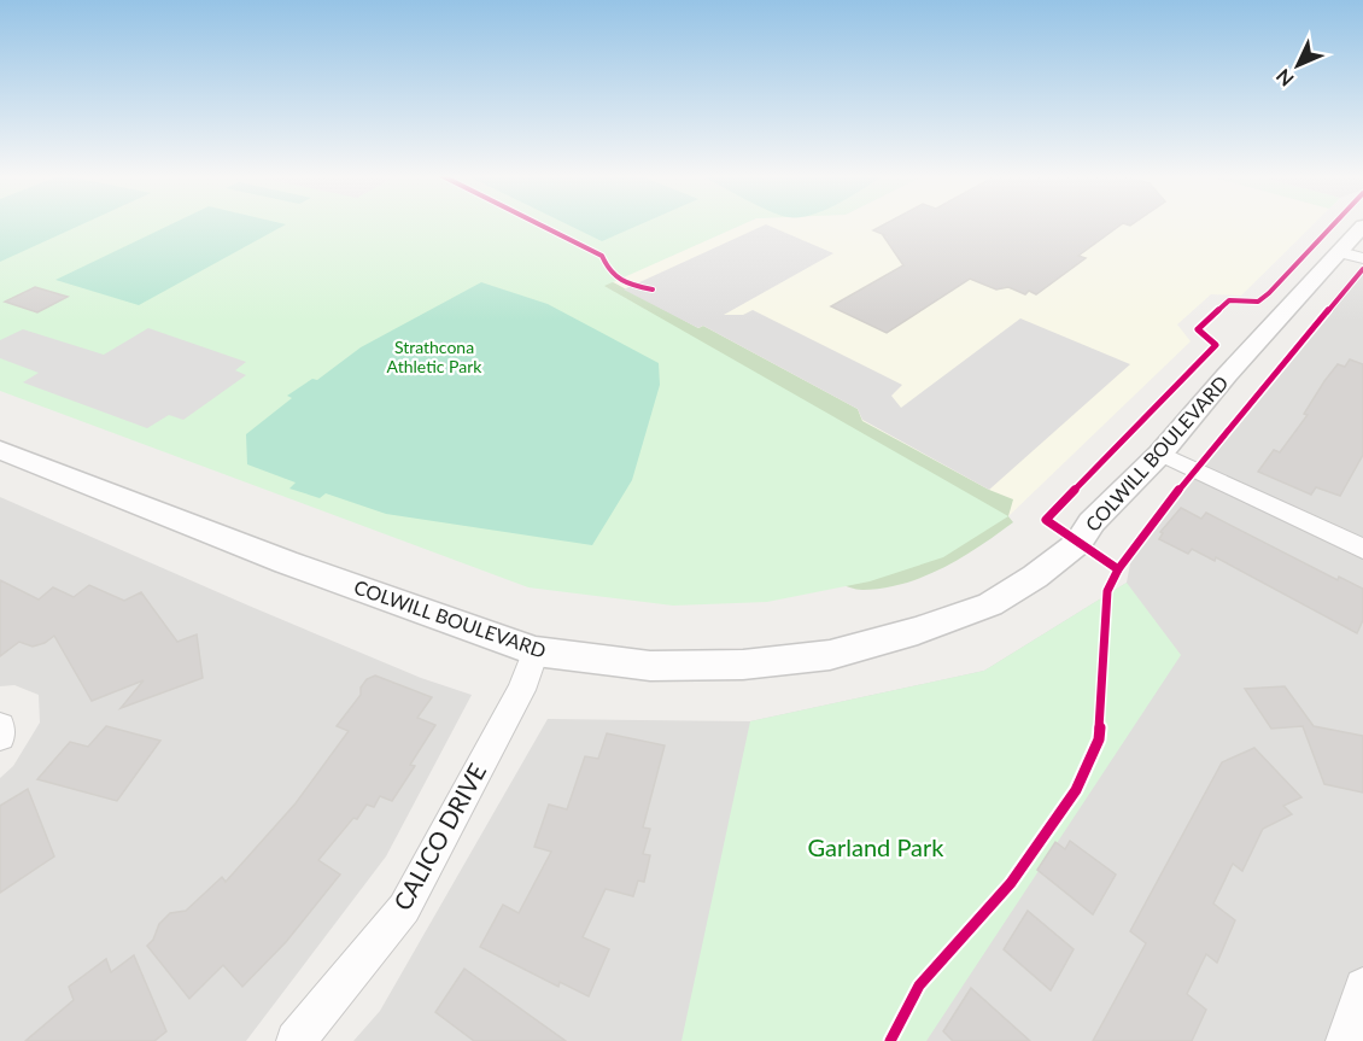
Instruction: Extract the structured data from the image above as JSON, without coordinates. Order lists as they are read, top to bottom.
{
  "streets": {
    "street": ["COLWILL BOULEVARD", "CALICO DRIVE"]
  },
  "crossings": [
    ["COLWILL BOULEVARD", "CALICO DRIVE"]
  ],
  "parks": ["Strathcona Athletic Park", "Garland Park"],
  "north": "bottom left"
}
